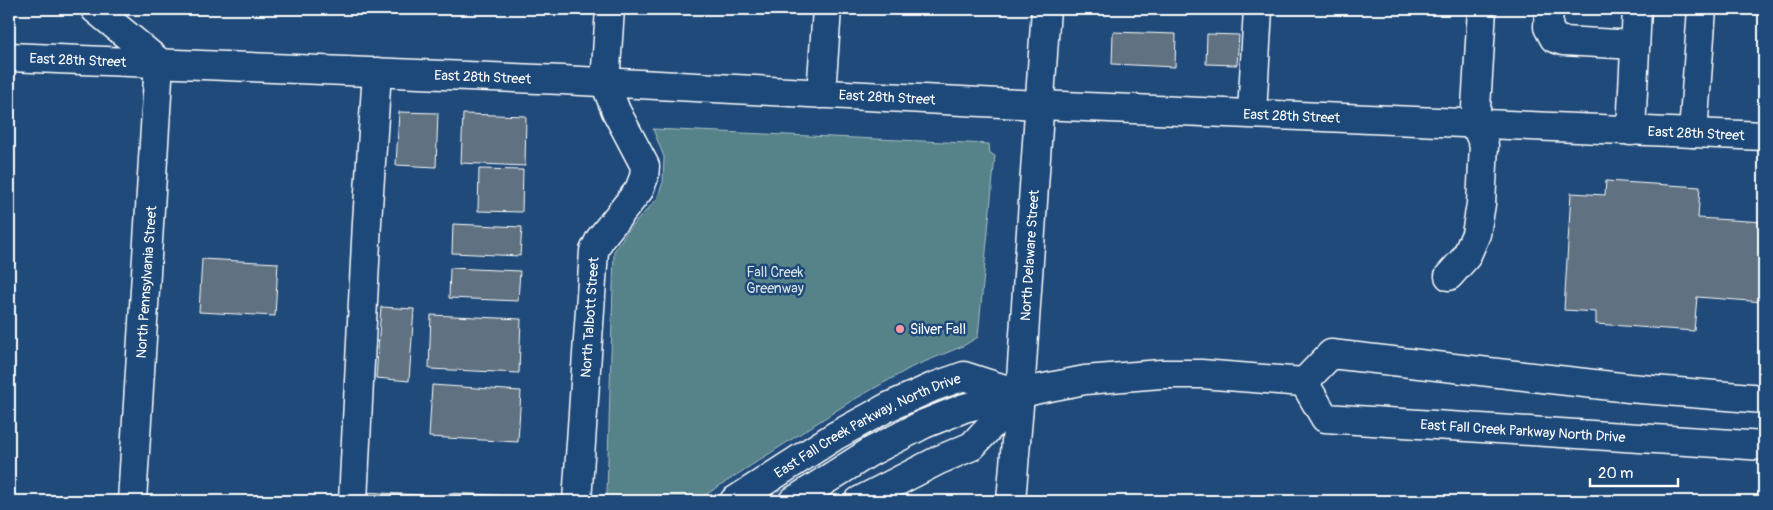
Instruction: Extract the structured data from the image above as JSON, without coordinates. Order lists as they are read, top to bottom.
{
  "streets": {
    "street": [
      "East 28th Street",
      "North Delaware Street",
      "North Pennsylvania Street",
      "North Talbott Street",
      "East Fall Creek Parkway, North Drive",
      "East Fall Creek Parkway North Drive"
    ]
  },
  "crossings": [
    ["East 28th Street", "North Delaware Street"],
    ["East 28th Street", "North Pennsylvania Street"],
    ["East 28th Street", "North Talbott Street"],
    ["North Delaware Street", "East Fall Creek Parkway, North Drive"]
  ],
  "parks": ["Fall Creek Greenway"],
  "places": ["Silver Fall"],
  "scale_bar": "20 m"
}
